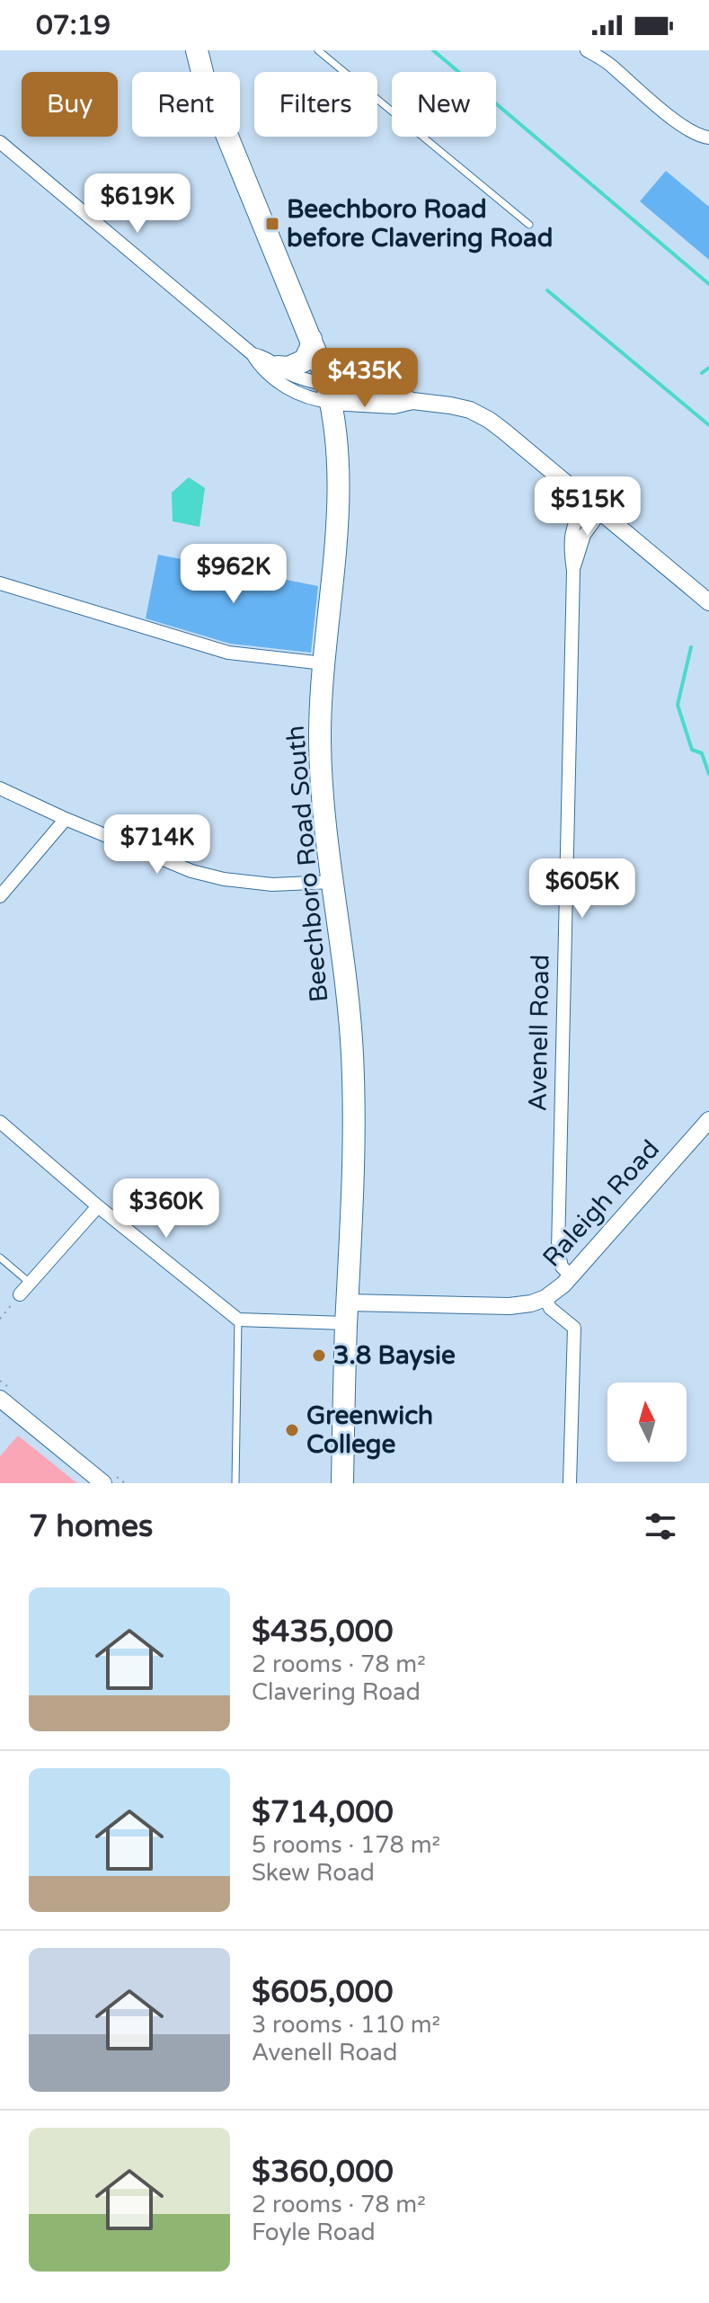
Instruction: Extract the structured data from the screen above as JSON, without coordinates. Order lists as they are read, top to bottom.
{
  "streets": {
    "main road": ["Beechboro Road South"],
    "street": ["Avenell Road", "Raleigh Road"]
  },
  "crossings": [
    ["Beechboro Road South", "Raleigh Road"],
    ["Avenell Road", "Raleigh Road"]
  ],
  "places": {
    "transit": ["Beechboro Road before Clavering Road"],
    "other": ["3.8 Baysie", "Greenwich College"]
  },
  "north": "top",
  "page": {
    "status": "07:19",
    "chip": [
      "Buy",
      "Rent",
      "Filters",
      "New"
    ],
    "price": [
      "$619K",
      "$435K",
      "$515K",
      "$962K",
      "$714K",
      "$605K",
      "$360K"
    ],
    "heading": "7 homes",
    "list": [
      {
        "name": "$435,000",
        "note": "2 rooms · 78 m² · Clavering Road"
      },
      {
        "name": "$714,000",
        "note": "5 rooms · 178 m² · Skew Road"
      },
      {
        "name": "$605,000",
        "note": "3 rooms · 110 m² · Avenell Road"
      },
      {
        "name": "$360,000",
        "note": "2 rooms · 78 m² · Foyle Road"
      }
    ]
  }
}
